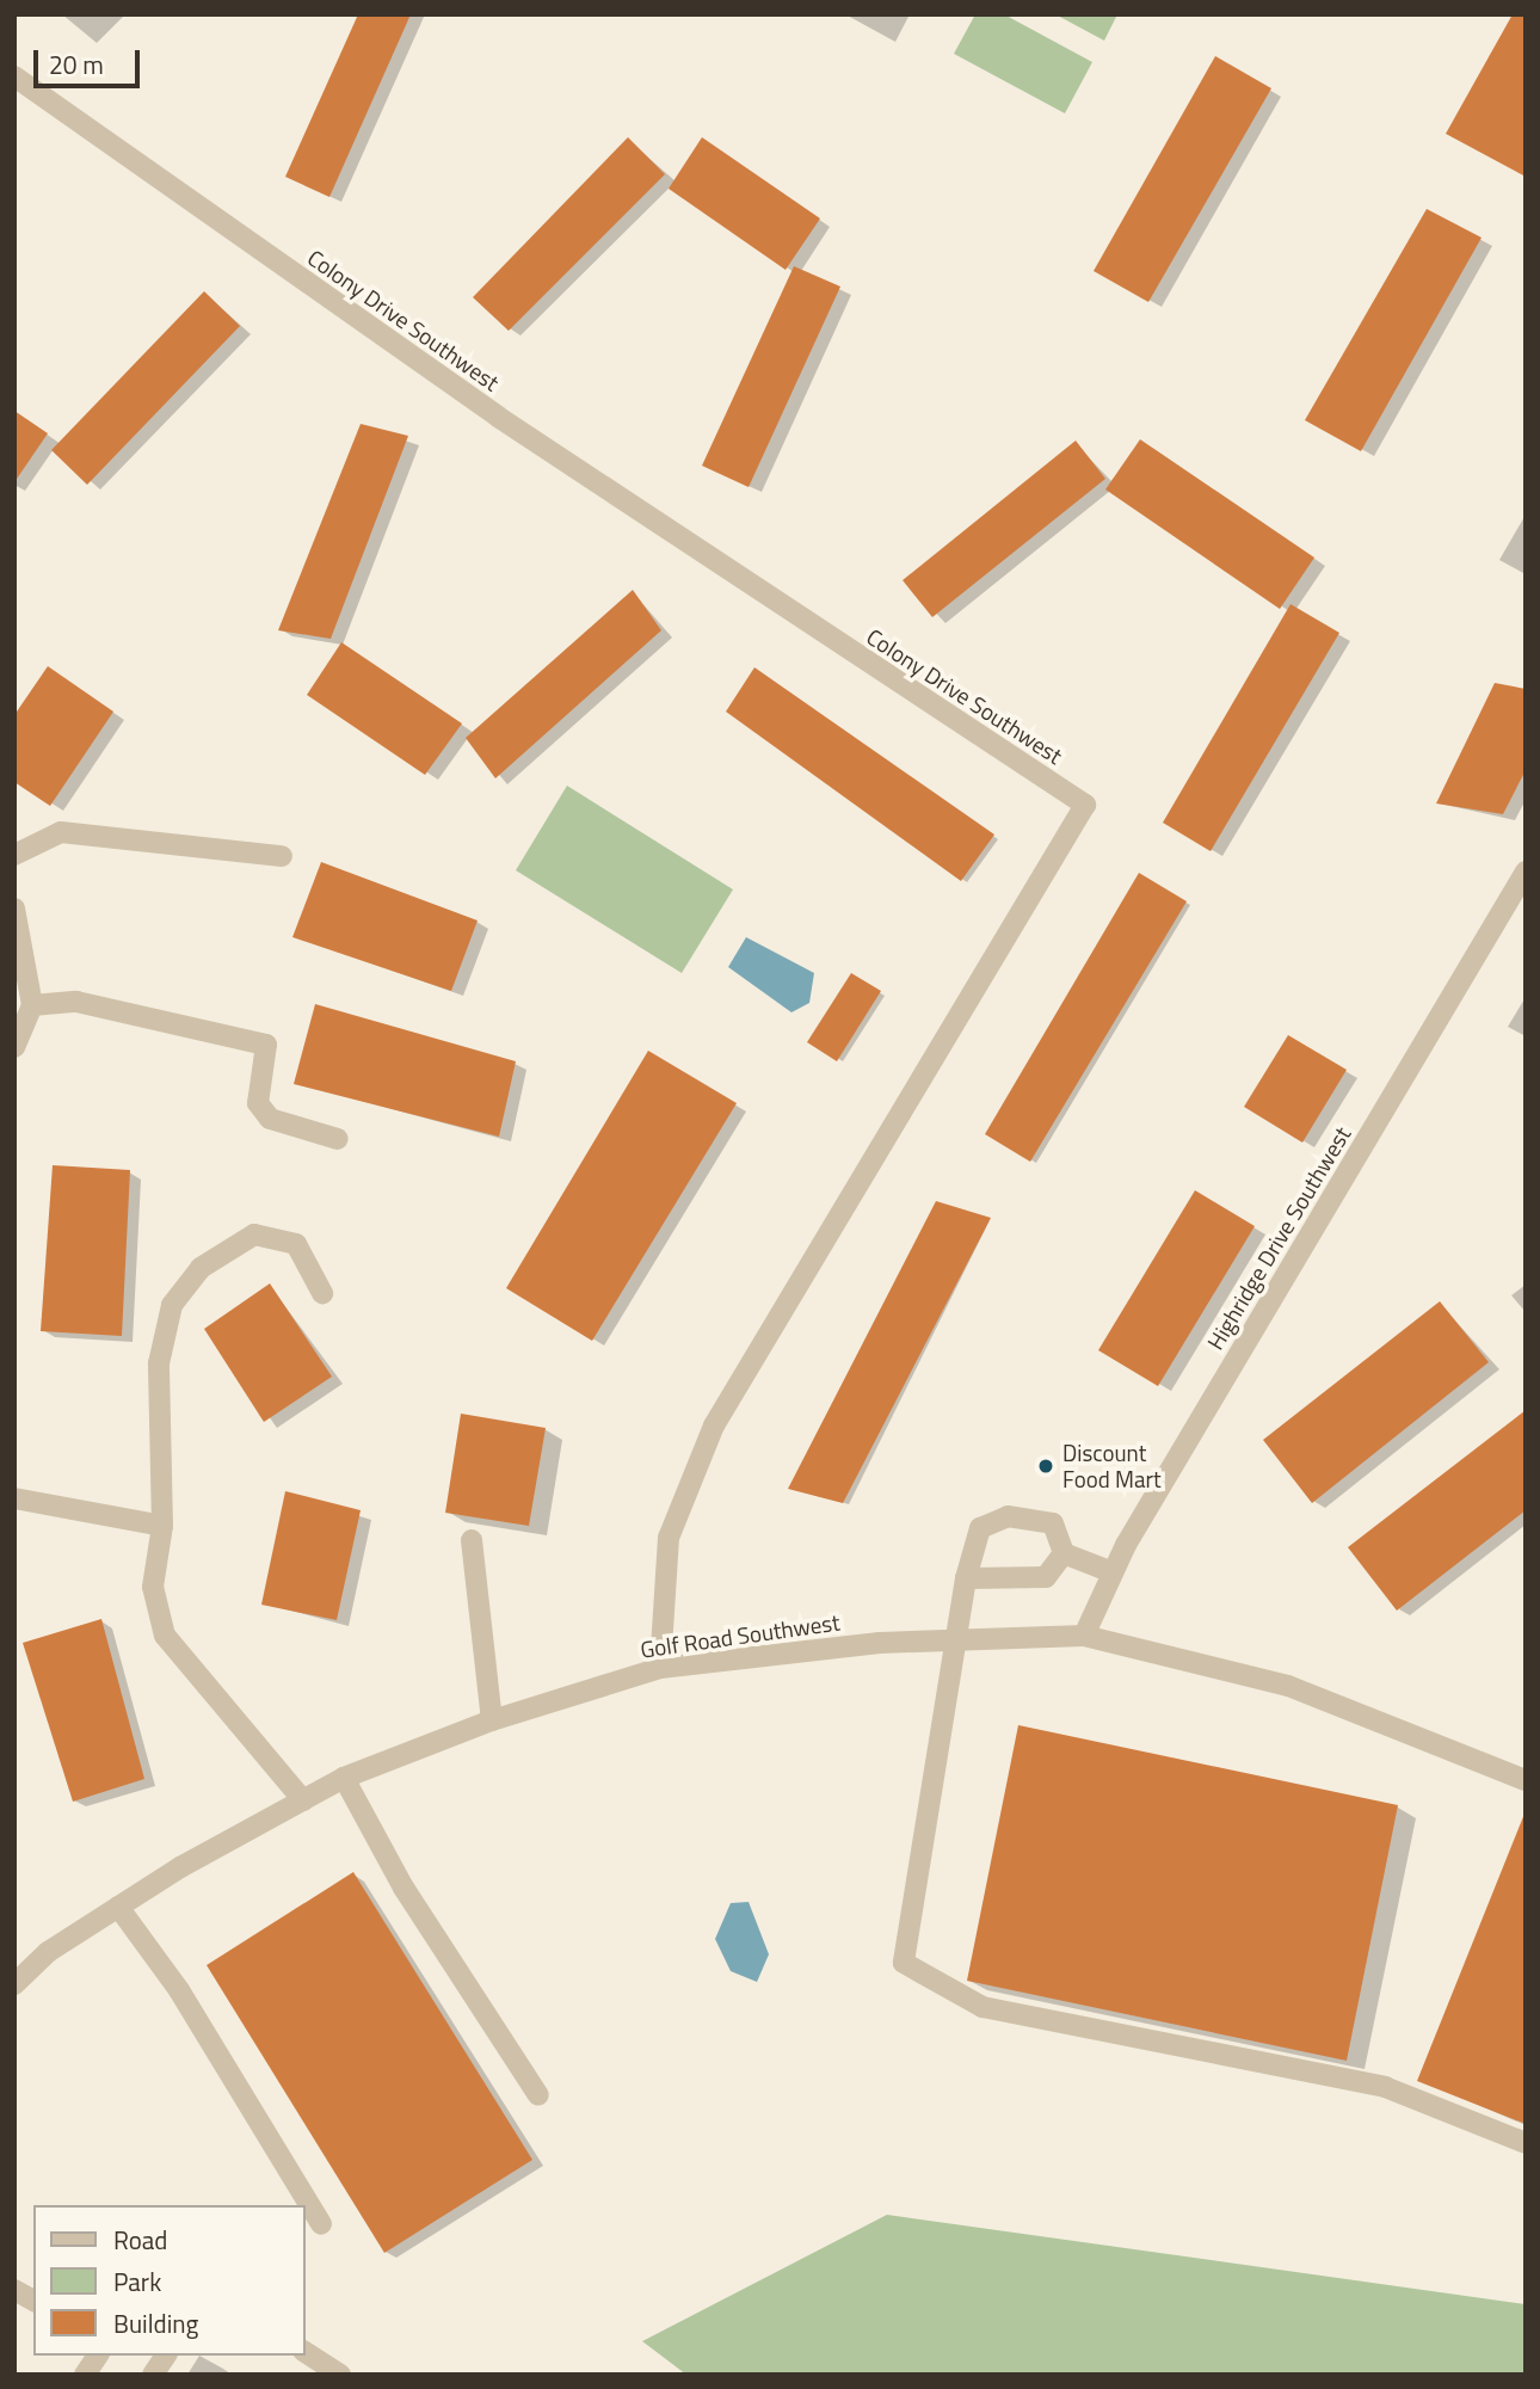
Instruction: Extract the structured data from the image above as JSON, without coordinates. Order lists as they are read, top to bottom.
{
  "streets": {
    "street": ["Colony Drive Southwest", "Highridge Drive Southwest", "Golf Road Southwest"]
  },
  "crossings": [
    ["Colony Drive Southwest", "Golf Road Southwest"],
    ["Highridge Drive Southwest", "Golf Road Southwest"]
  ],
  "places": ["Discount Food Mart"],
  "legend": ["Road", "Park", "Building"],
  "scale_bar": "20 m"
}
